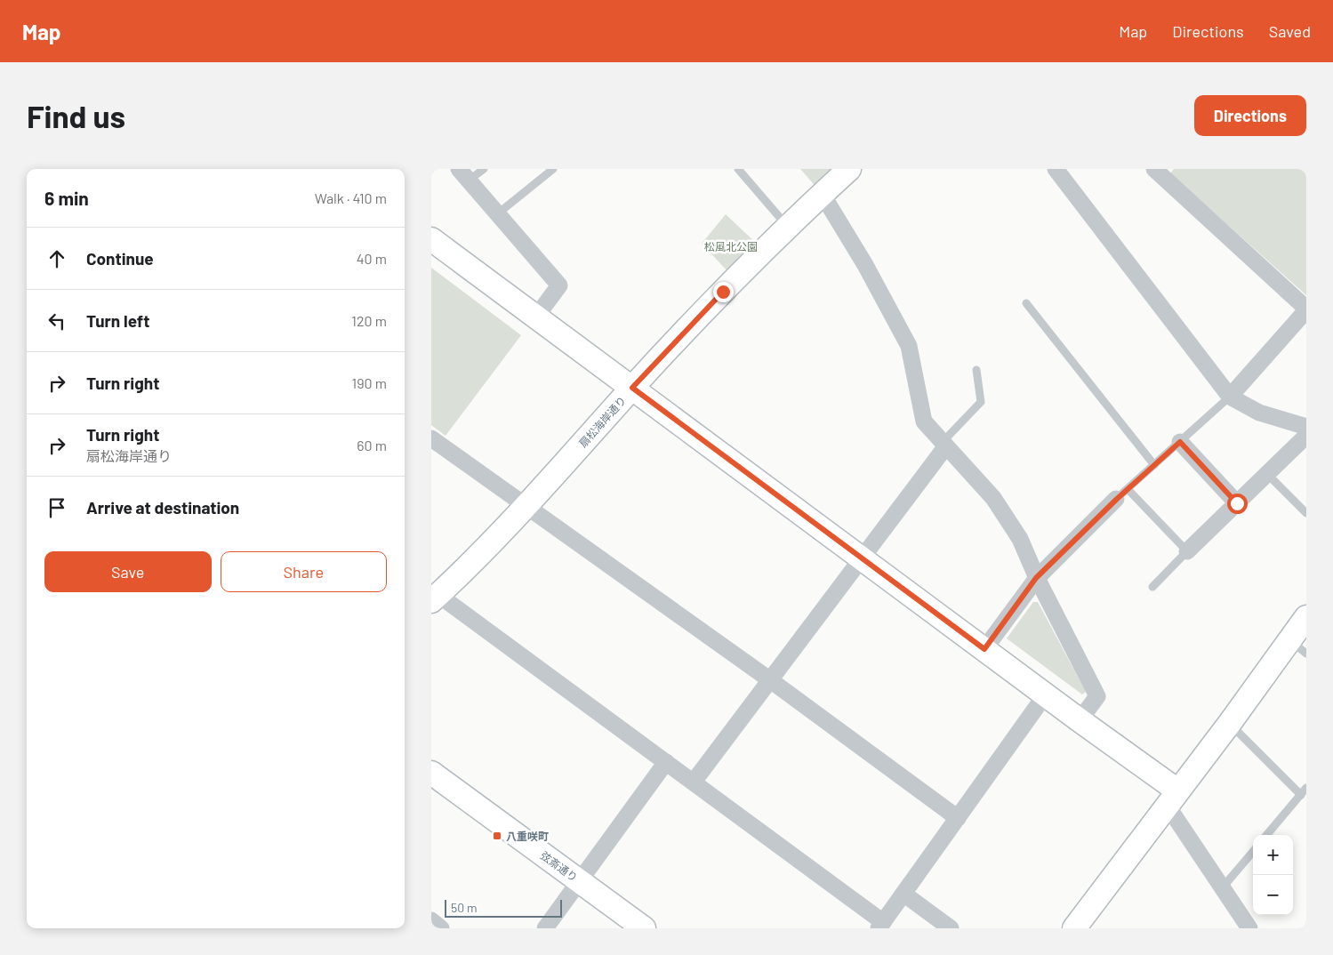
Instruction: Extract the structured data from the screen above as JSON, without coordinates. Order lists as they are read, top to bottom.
{
  "streets": {
    "street": ["扇松海岸通り", "弦斎通り"]
  },
  "parks": ["松風北公園"],
  "places": {
    "transit": ["八重咲町"]
  },
  "scale_bar": "50 m",
  "page": {
    "header": "Map",
    "nav": ["Map", "Directions", "Saved"],
    "buttons": [
      "Directions",
      ["Save", "Share"]
    ],
    "title": "Find us",
    "heading": ["6 min", "Walk · 410 m"],
    "list": [
      ["Continue", "40 m"],
      ["Turn left", "120 m"],
      ["Turn right", "190 m"],
      ["Turn right", "扇松海岸通り", "60 m"],
      "Arrive at destination"
    ],
    "map_buttons": ["+", "−"],
    "scale": "50 m"
  }
}
